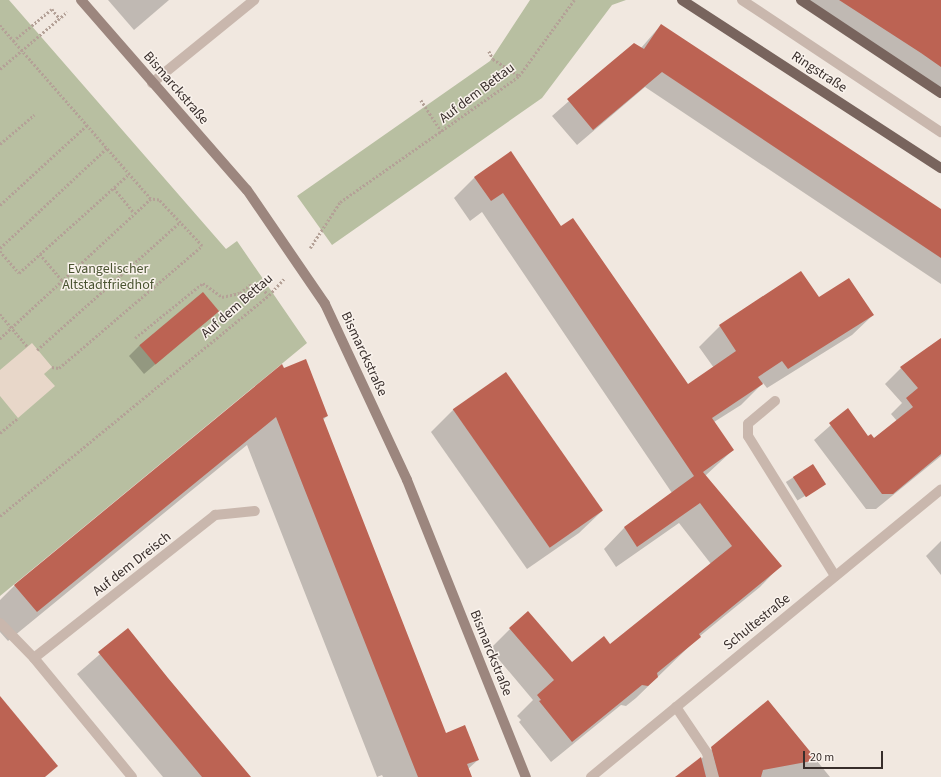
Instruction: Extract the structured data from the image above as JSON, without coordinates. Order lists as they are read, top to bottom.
{
  "streets": {
    "main road": ["Ringstraße"],
    "street": ["Bismarckstraße", "Auf dem Dreisch", "Schultestraße"],
    "path": ["Auf dem Bettau"]
  },
  "crossings": [
    ["Bismarckstraße", "Auf dem Bettau"]
  ],
  "parks": ["Evangelischer Altstadtfriedhof"],
  "scale_bar": "20 m"
}
